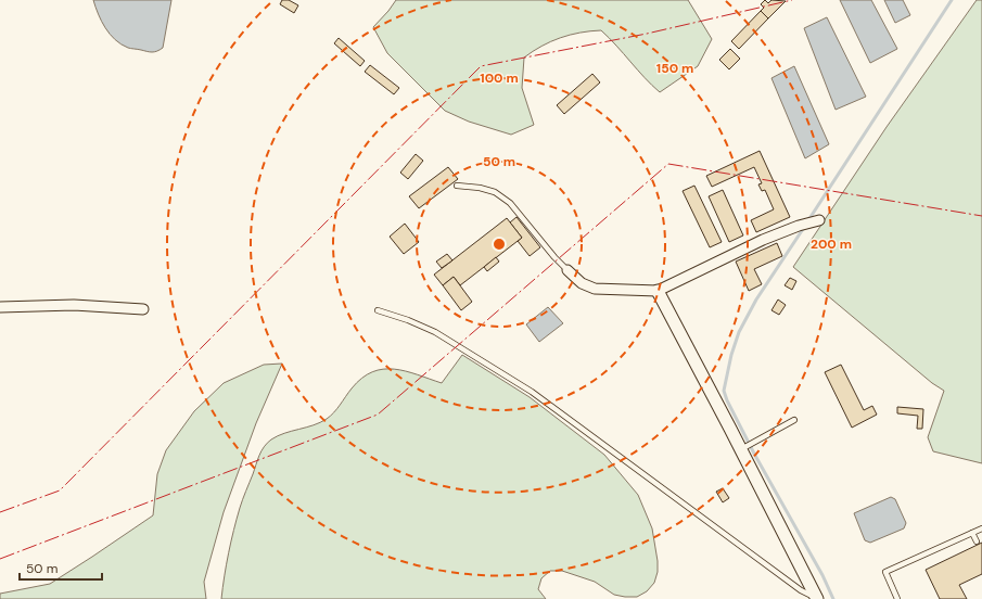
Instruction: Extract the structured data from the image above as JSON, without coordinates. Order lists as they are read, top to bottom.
{
  "scale_bar": "50 m",
  "rings": [
    "150 m",
    "100 m",
    "50 m",
    "200 m"
  ]
}
